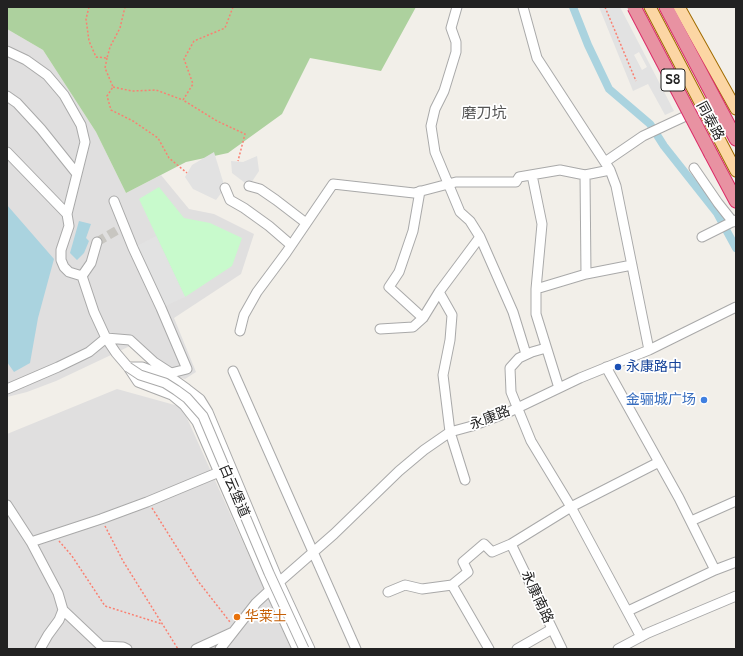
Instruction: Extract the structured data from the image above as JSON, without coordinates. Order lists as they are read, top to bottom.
{
  "streets": {
    "highway": ["S8"],
    "main road": ["同泰路"],
    "street": ["永康路", "白云堡道", "永康南路"]
  },
  "districts": ["磨刀坑"],
  "places": ["永康路中", "金骊城广场", "华莱士"]
}
